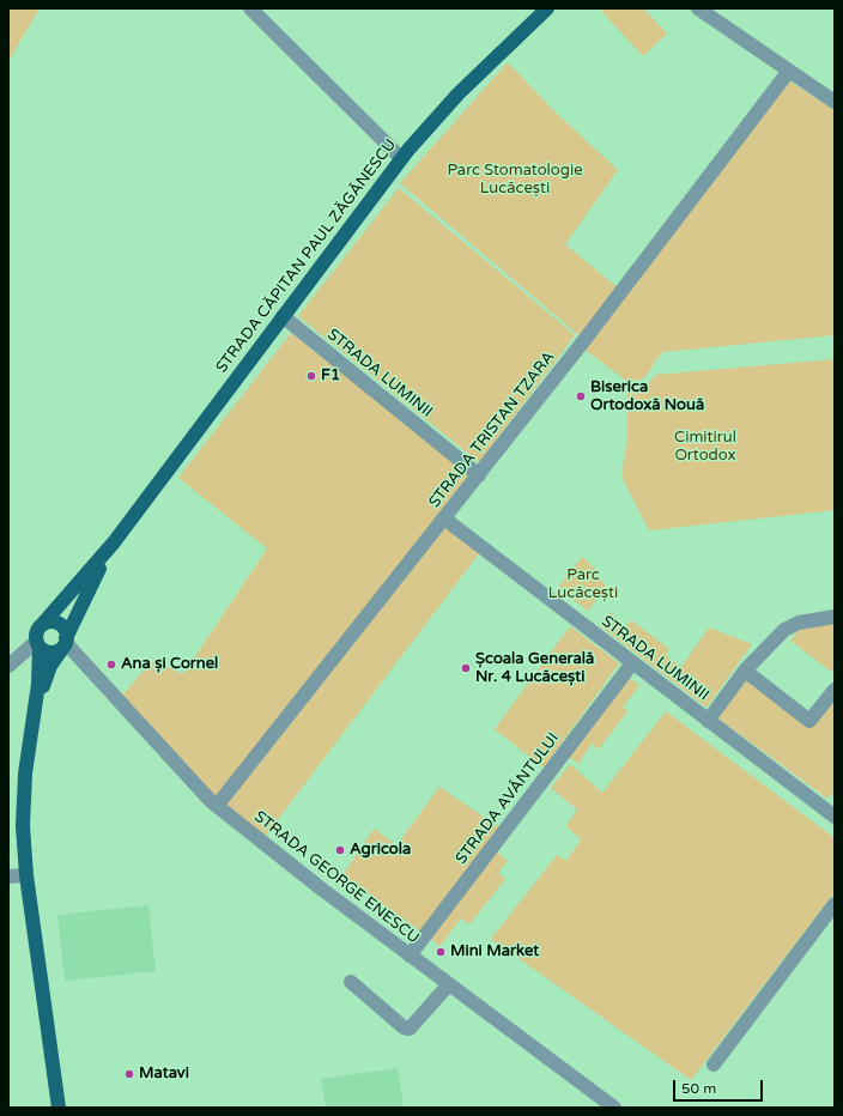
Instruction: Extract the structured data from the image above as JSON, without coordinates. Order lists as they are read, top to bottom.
{
  "streets": {
    "main road": ["STRADA CĂPITAN PAUL ZĂGĂNESCU"],
    "street": [
      "STRADA LUMINII",
      "STRADA TRISTAN TZARA",
      "STRADA AVÂNTULUI",
      "STRADA GEORGE ENESCU"
    ]
  },
  "crossings": [
    ["STRADA CĂPITAN PAUL ZĂGĂNESCU", "STRADA LUMINII"],
    ["STRADA CĂPITAN PAUL ZĂGĂNESCU", "STRADA GEORGE ENESCU"],
    ["STRADA LUMINII", "STRADA TRISTAN TZARA"],
    ["STRADA LUMINII", "STRADA AVÂNTULUI"],
    ["STRADA TRISTAN TZARA", "STRADA GEORGE ENESCU"],
    ["STRADA AVÂNTULUI", "STRADA GEORGE ENESCU"]
  ],
  "parks": ["Parc Stomatologie Lucăcești", "Cimitirul Ortodox", "Parc Lucăcești"],
  "places": [
    "F1",
    "Biserica Ortodoxă Nouă",
    "Ana și Cornel",
    "Școala Generală Nr. 4 Lucăcești",
    "Agricola",
    "Mini Market",
    "Matavi"
  ],
  "scale_bar": "50 m"
}
